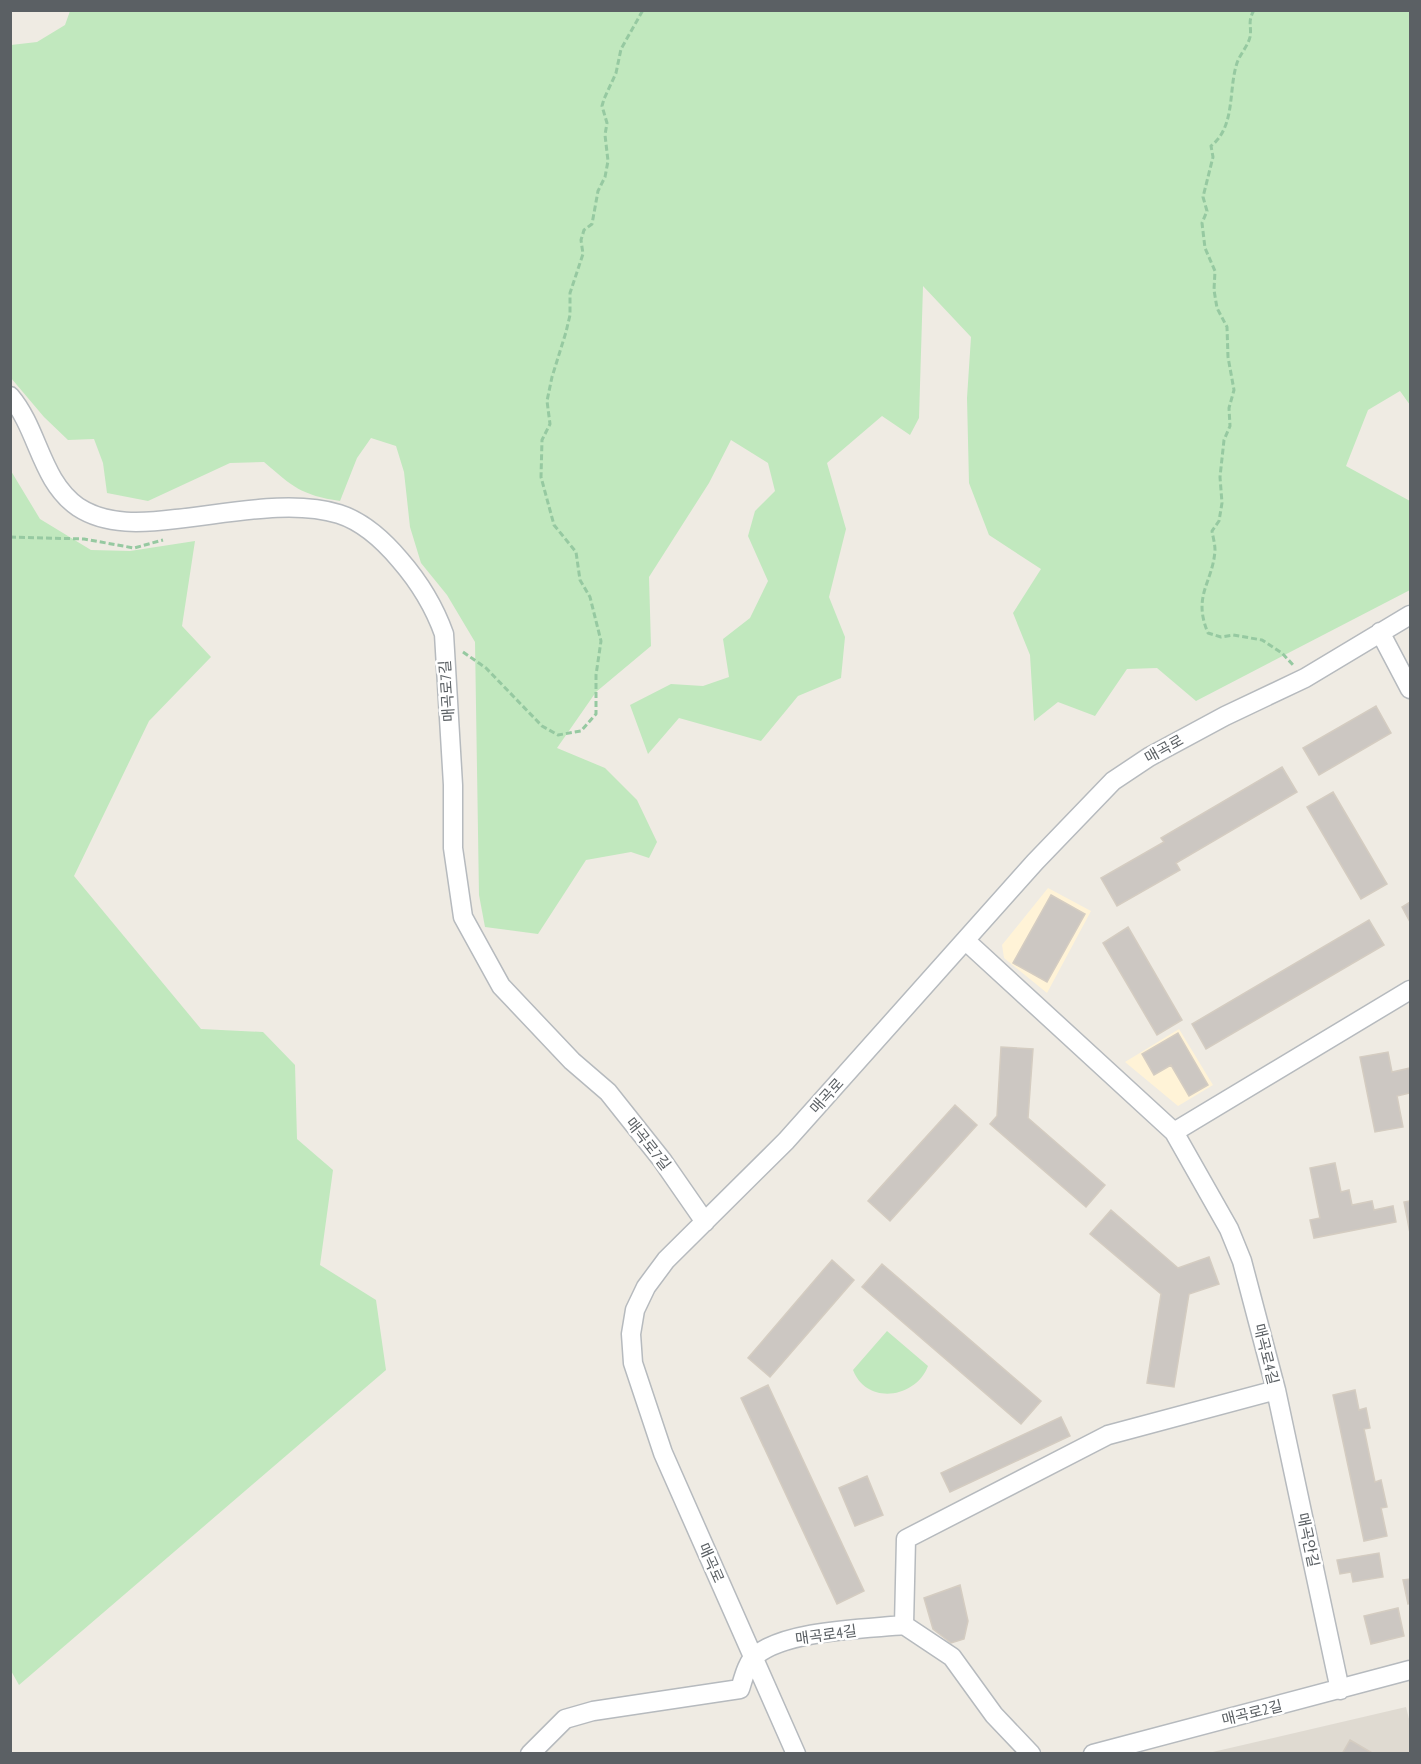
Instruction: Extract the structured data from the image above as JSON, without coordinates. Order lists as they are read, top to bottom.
{
  "streets": {
    "street": [
      "매곡로7길",
      "매곡로",
      "매곡로4길",
      "매곡안길",
      "매곡로2길"
    ]
  },
  "crossings": [
    ["매곡로7길", "매곡로"],
    ["매곡로", "매곡로4길"],
    ["매곡로4길", "매곡안길"],
    ["매곡안길", "매곡로2길"]
  ]
}
